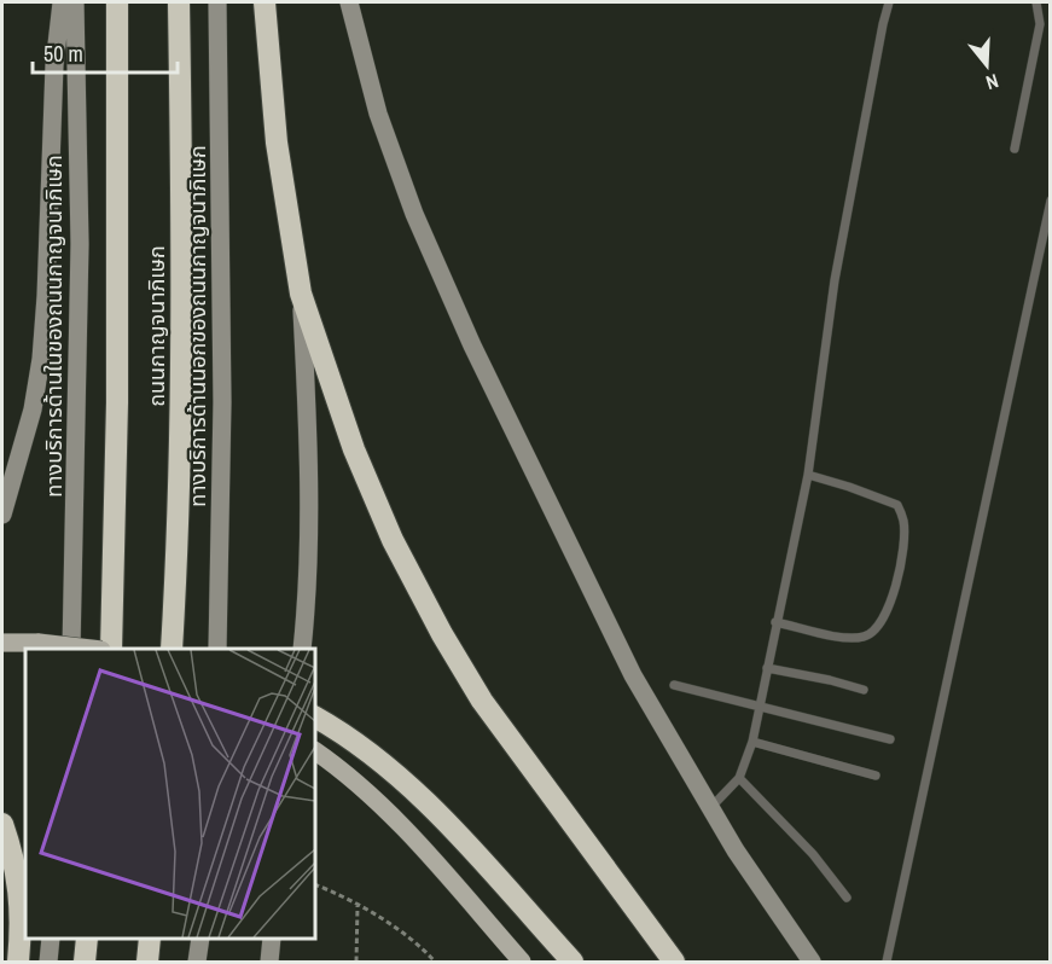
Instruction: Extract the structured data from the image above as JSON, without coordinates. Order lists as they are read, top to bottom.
{
  "streets": {
    "highway": ["ถนนกาญจนาภิเษก"],
    "main road": ["ทางบริการด้านในของถนนกาญจนาภิเษก", "ทางบริการด้านนอกของถนนกาญจนาภิเษก"]
  },
  "scale_bar": "50 m",
  "north": "bottom"
}
